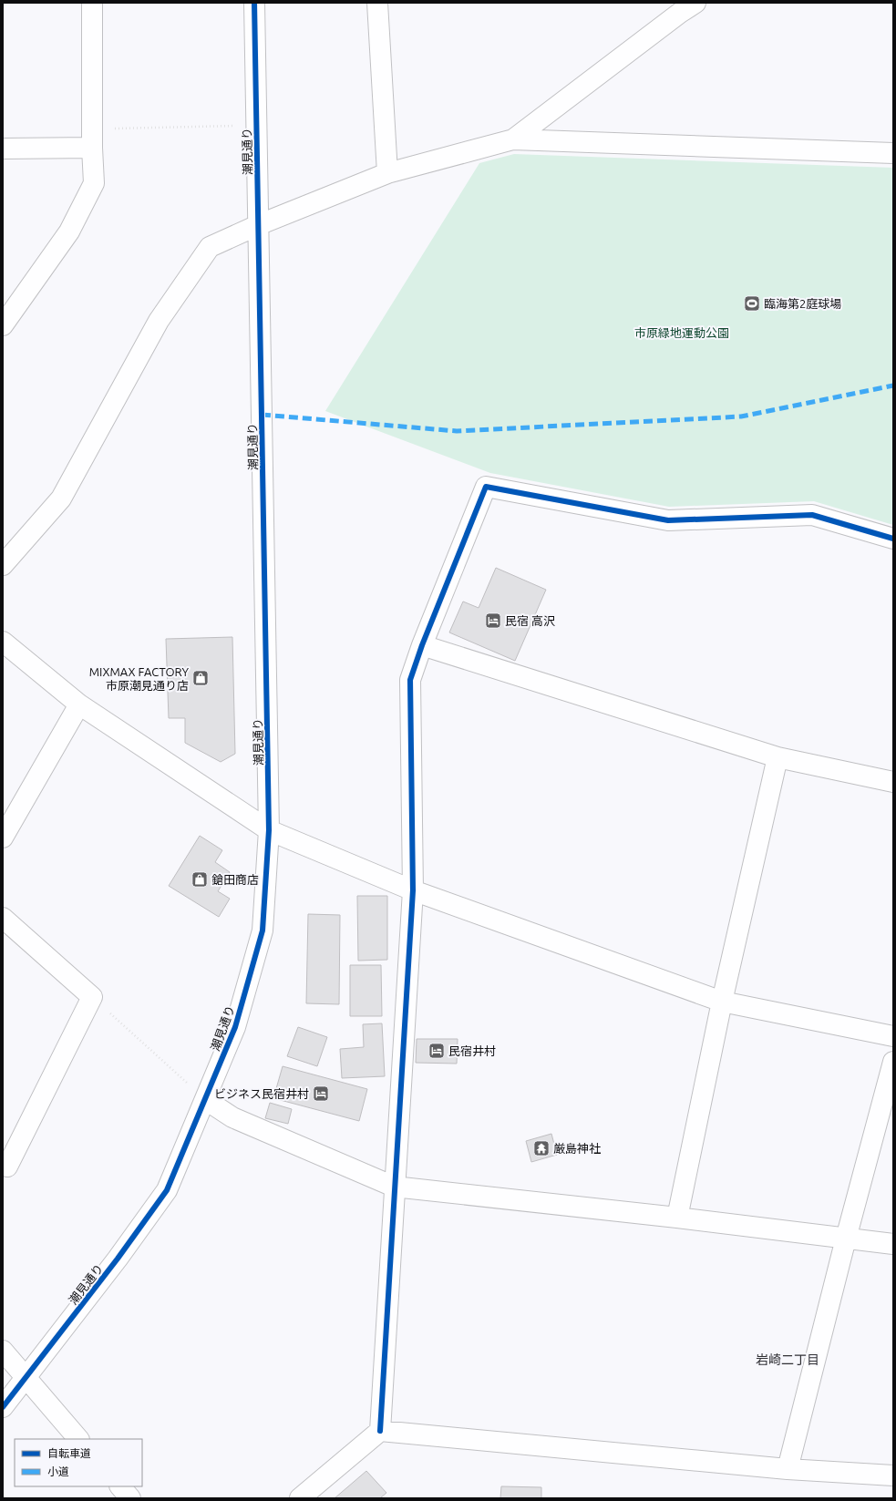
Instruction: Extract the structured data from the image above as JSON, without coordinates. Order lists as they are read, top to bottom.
{
  "streets": {
    "street": ["潮見通り"]
  },
  "districts": ["岩崎二丁目"],
  "parks": ["市原緑地運動公園"],
  "places": {
    "sports": ["臨海第2庭球場"],
    "hotel": ["民宿 高沢", "民宿井村", "ビジネス民宿井村"],
    "shop": ["MIXMAX FACTORY 市原潮見通り店", "鎗田商店"],
    "temple": ["厳島神社"]
  },
  "legend": ["自転車道", "小道"]
}
